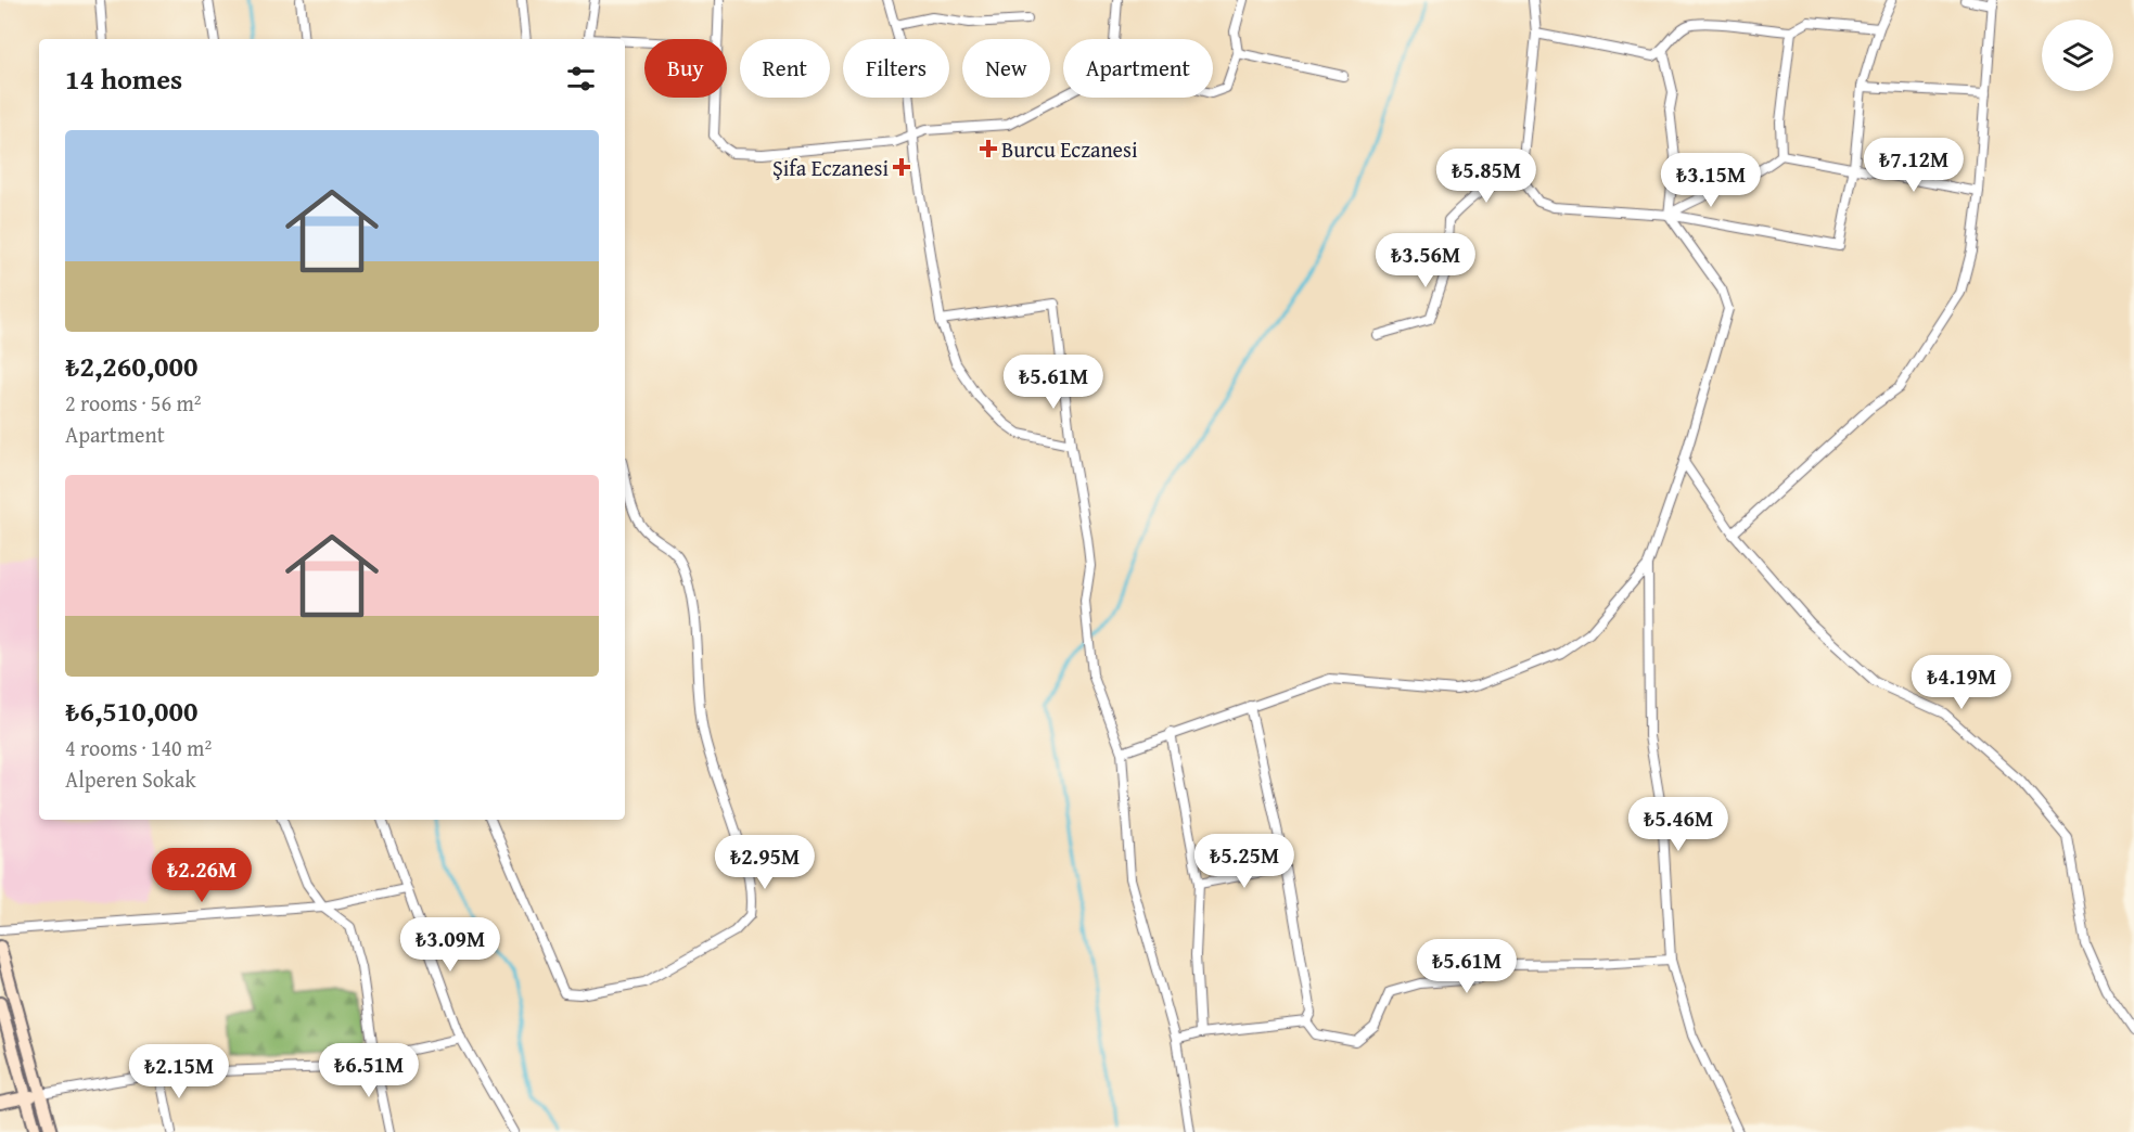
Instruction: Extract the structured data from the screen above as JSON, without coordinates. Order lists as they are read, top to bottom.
{
  "places": {
    "health": ["Burcu Eczanesi", "Şifa Eczanesi"]
  },
  "page": {
    "chip": [
      "Buy",
      "Rent",
      "Filters",
      "New",
      "Apartment"
    ],
    "heading": "14 homes",
    "list": [
      {
        "name": "₺2,260,000",
        "note": "2 rooms · 56 m² · Apartment"
      },
      {
        "name": "₺6,510,000",
        "note": "4 rooms · 140 m² · Alperen Sokak"
      }
    ],
    "price": [
      "₺7.12M",
      "₺5.85M",
      "₺3.15M",
      "₺3.56M",
      "₺5.61M",
      "₺4.19M",
      "₺5.46M",
      "₺5.25M",
      "₺2.95M",
      "₺2.26M",
      "₺3.09M",
      "₺5.61M",
      "₺6.51M",
      "₺2.15M"
    ]
  }
}
